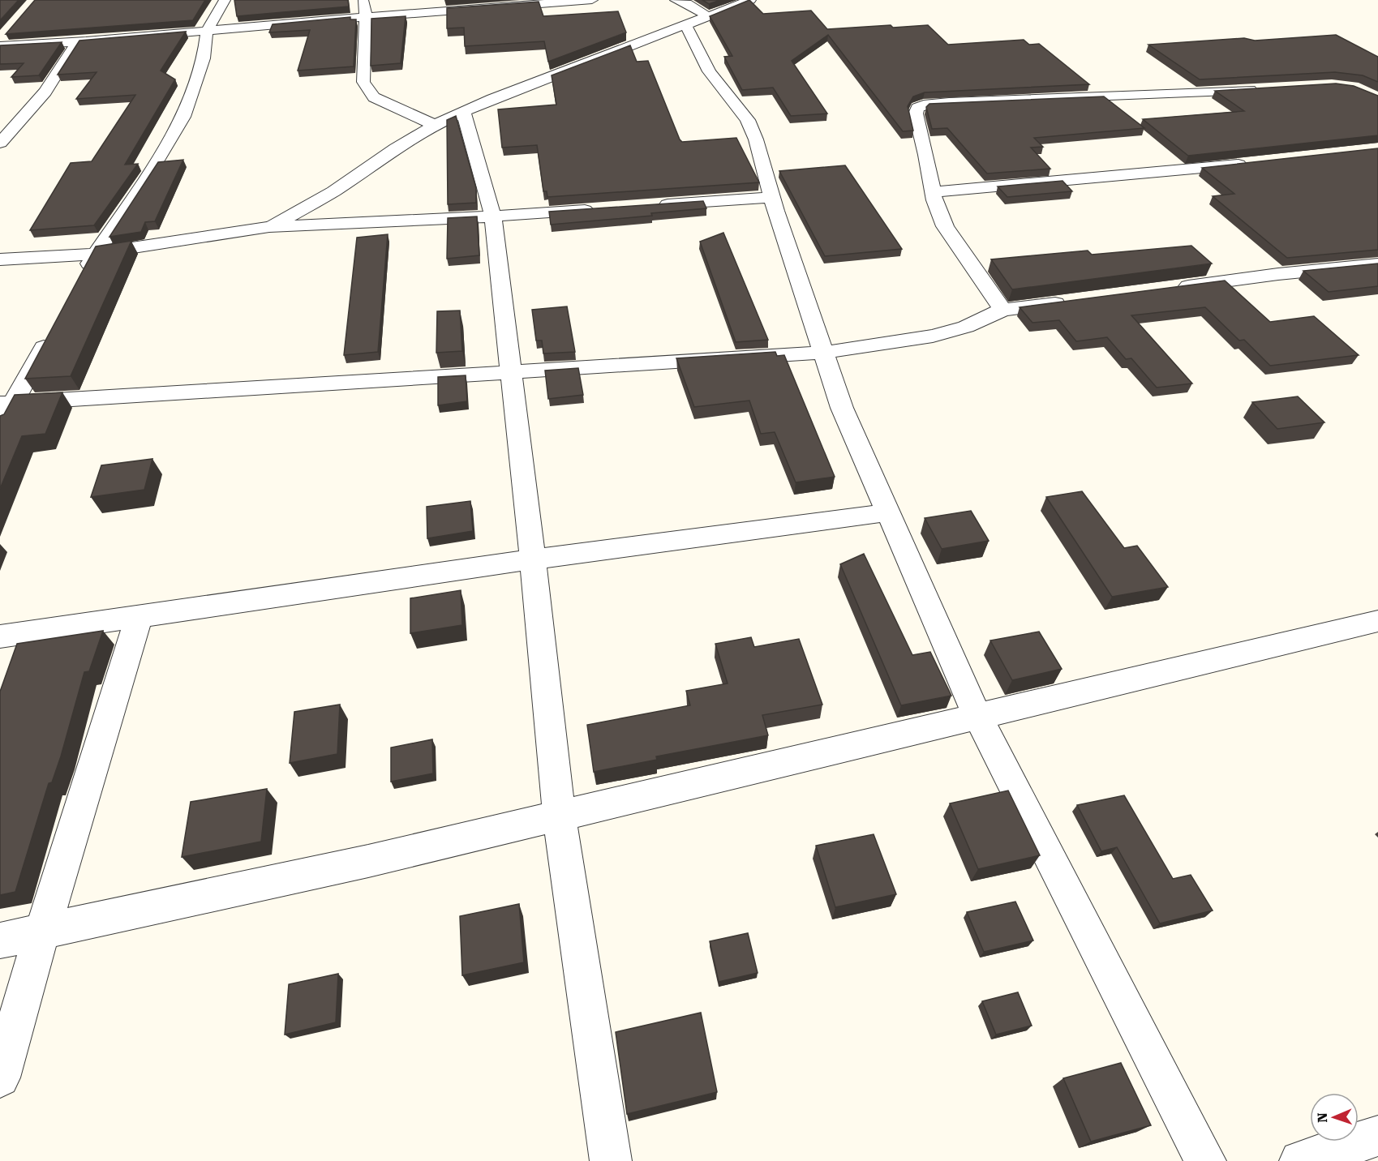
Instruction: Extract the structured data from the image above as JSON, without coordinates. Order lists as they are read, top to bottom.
{
  "north": "left"
}
